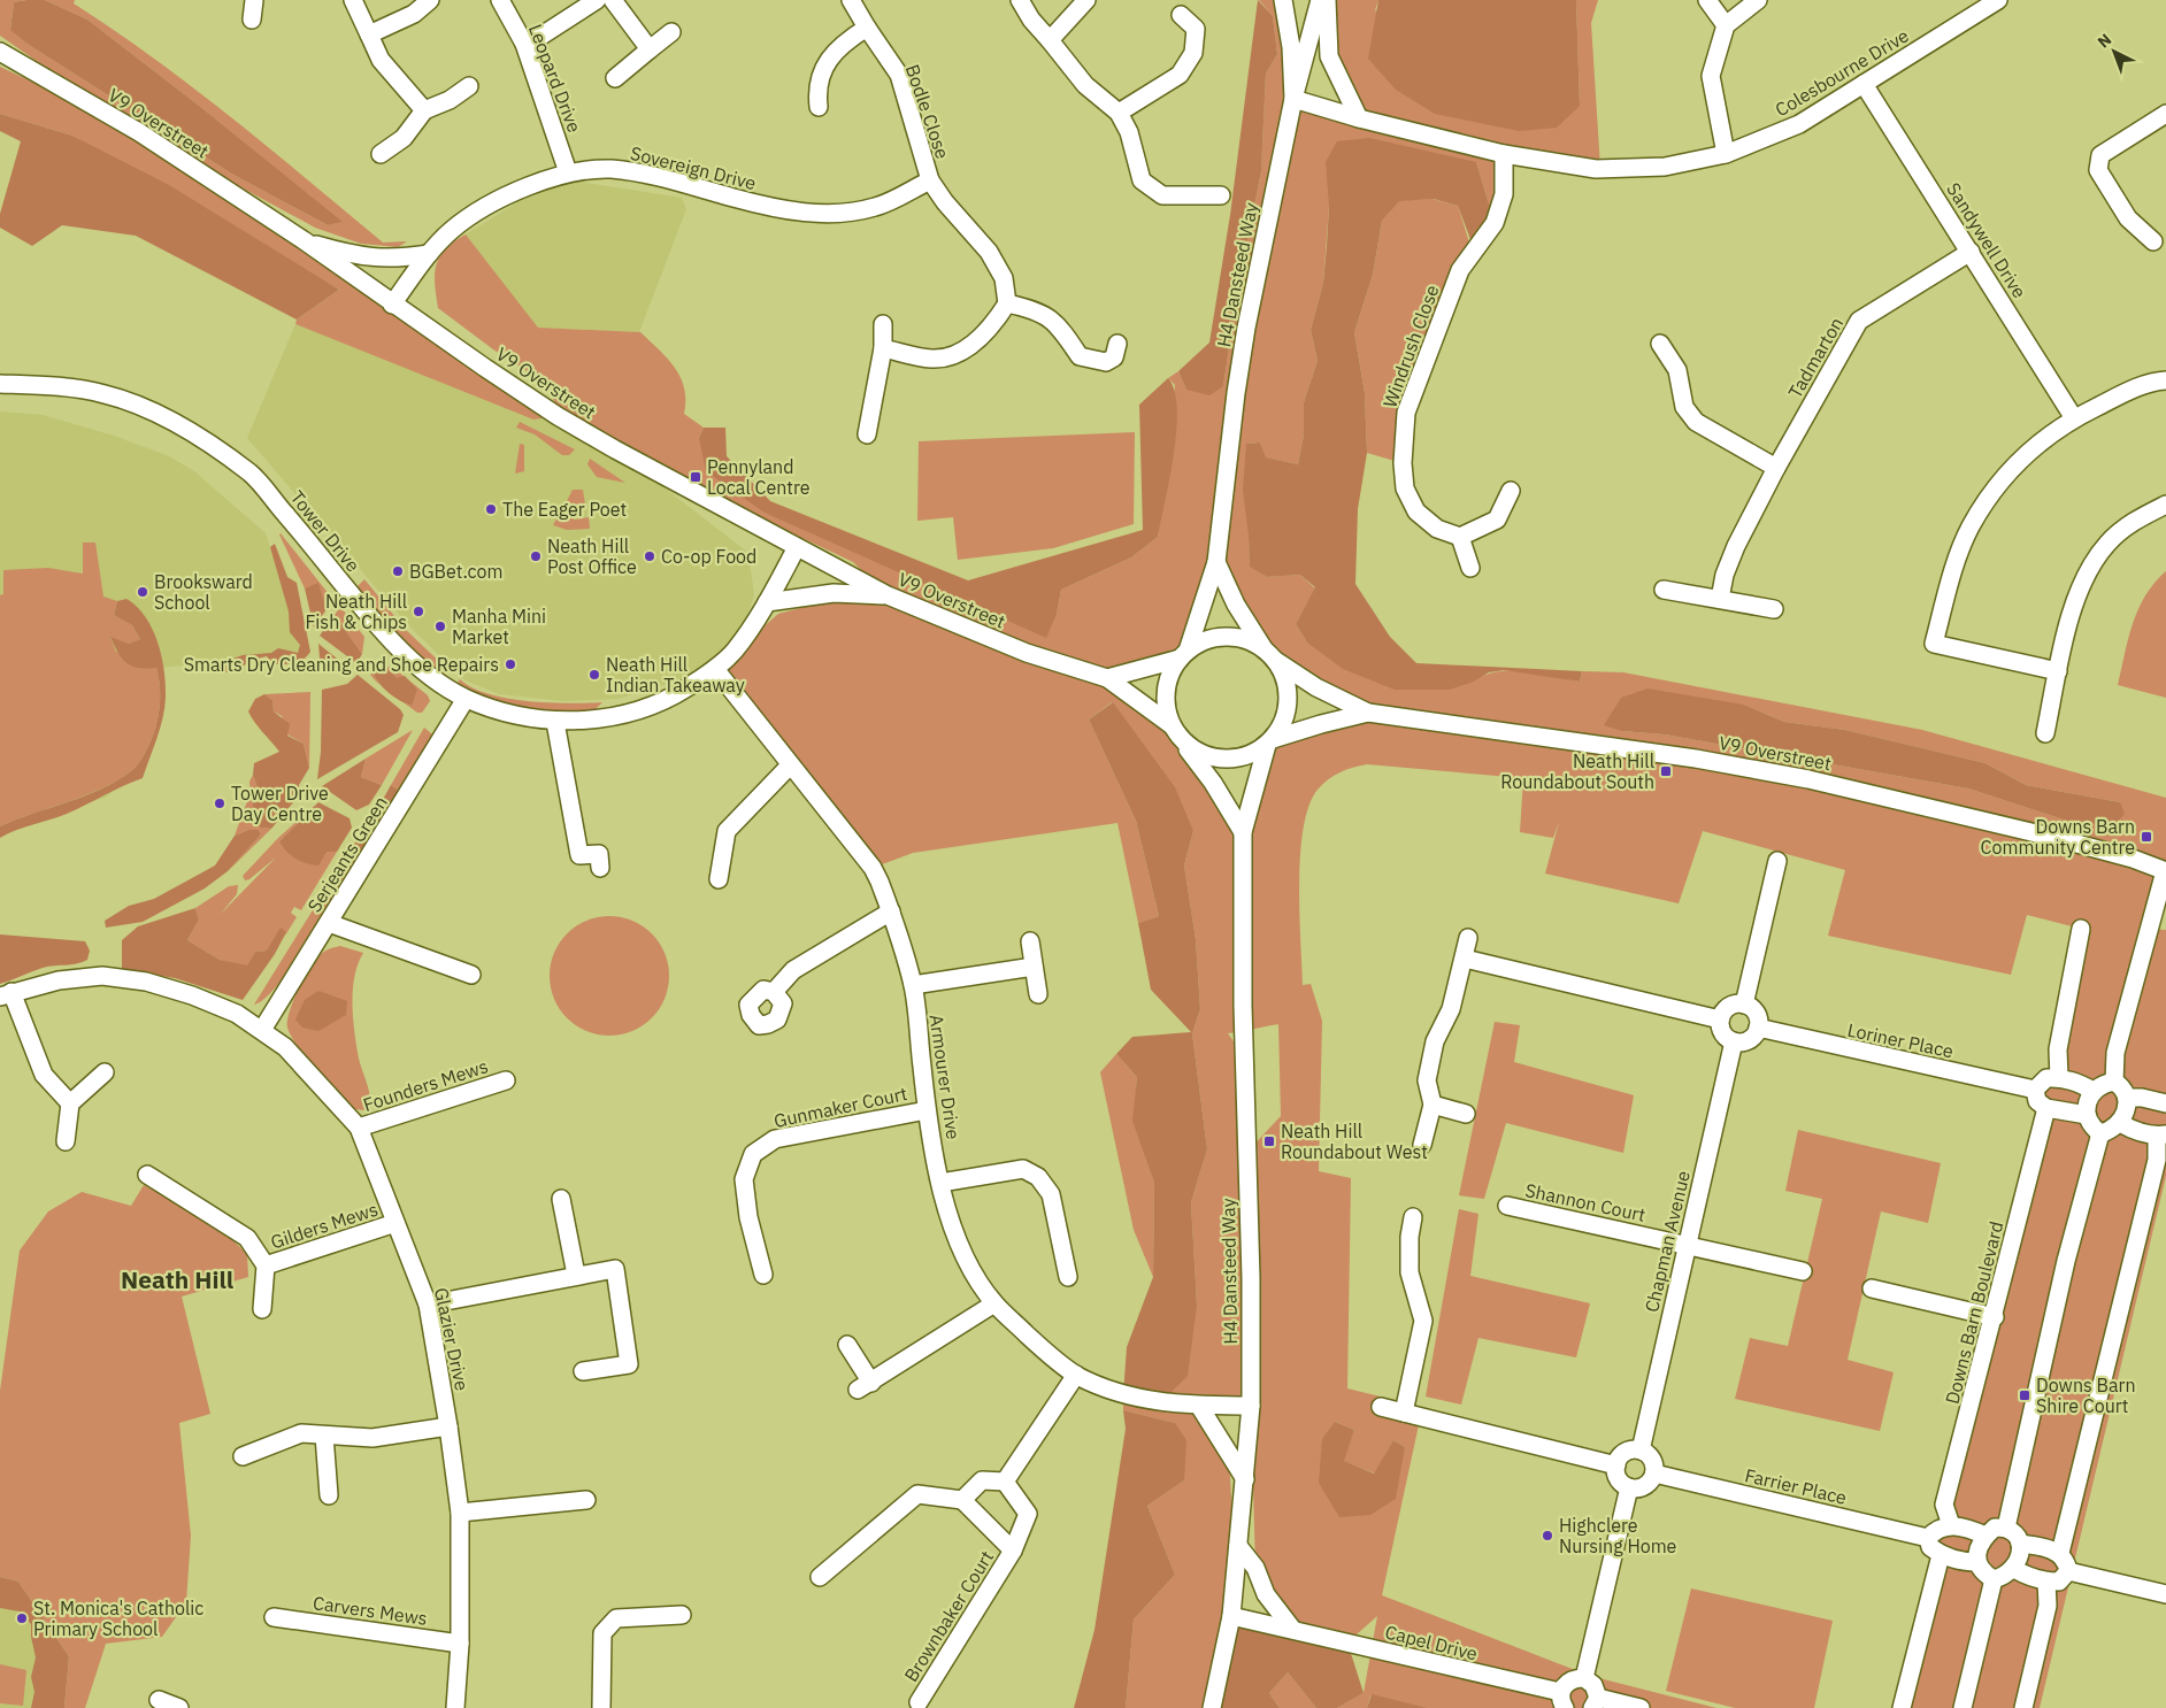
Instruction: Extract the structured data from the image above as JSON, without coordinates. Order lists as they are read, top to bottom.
{
  "streets": {
    "street": [
      "Colesbourne Drive",
      "Leopard Drive",
      "Bodle Close",
      "V9 Overstreet",
      "Sovereign Drive",
      "Sandywell Drive",
      "H4 Dansteed Way",
      "Windrush Close",
      "Tadmarton",
      "Tower Drive",
      "Serjeants Green",
      "Loriner Place",
      "Armourer Drive",
      "Founders Mews",
      "Gunmaker Court",
      "Shannon Court",
      "Gilders Mews",
      "Chapman Avenue",
      "Downs Barn Boulevard",
      "Glazier Drive",
      "Farrier Place",
      "Carvers Mews",
      "Brownbaker Court",
      "Capel Drive"
    ]
  },
  "crossings": [
    ["Colesbourne Drive", "Sandywell Drive"],
    ["Colesbourne Drive", "H4 Dansteed Way"],
    ["Colesbourne Drive", "Windrush Close"],
    ["Leopard Drive", "Sovereign Drive"],
    ["Bodle Close", "Sovereign Drive"],
    ["V9 Overstreet", "Sovereign Drive"],
    ["V9 Overstreet", "H4 Dansteed Way"],
    ["V9 Overstreet", "Tower Drive"],
    ["Sandywell Drive", "Tadmarton"],
    ["H4 Dansteed Way", "Armourer Drive"],
    ["H4 Dansteed Way", "Capel Drive"],
    ["Tower Drive", "Serjeants Green"],
    ["Tower Drive", "Armourer Drive"],
    ["Serjeants Green", "Glazier Drive"],
    ["Loriner Place", "Chapman Avenue"],
    ["Armourer Drive", "Gunmaker Court"],
    ["Founders Mews", "Glazier Drive"],
    ["Shannon Court", "Chapman Avenue"],
    ["Gilders Mews", "Glazier Drive"],
    ["Chapman Avenue", "Farrier Place"],
    ["Glazier Drive", "Carvers Mews"]
  ],
  "districts": ["Neath Hill"],
  "places": {
    "transit": [
      "Pennyland Local Centre",
      "Neath Hill Roundabout South",
      "Downs Barn Community Centre",
      "Neath Hill Roundabout West",
      "Downs Barn Shire Court"
    ],
    "other": [
      "The Eager Poet",
      "Neath Hill Post Office",
      "Co-op Food",
      "BGBet.com",
      "Brooksward School",
      "Neath Hill Fish & Chips",
      "Manha Mini Market",
      "Smarts Dry Cleaning and Shoe Repairs",
      "Neath Hill Indian Takeaway",
      "Tower Drive Day Centre",
      "Highclere Nursing Home",
      "St. Monica's Catholic Primary School"
    ]
  },
  "north": "top left"
}
